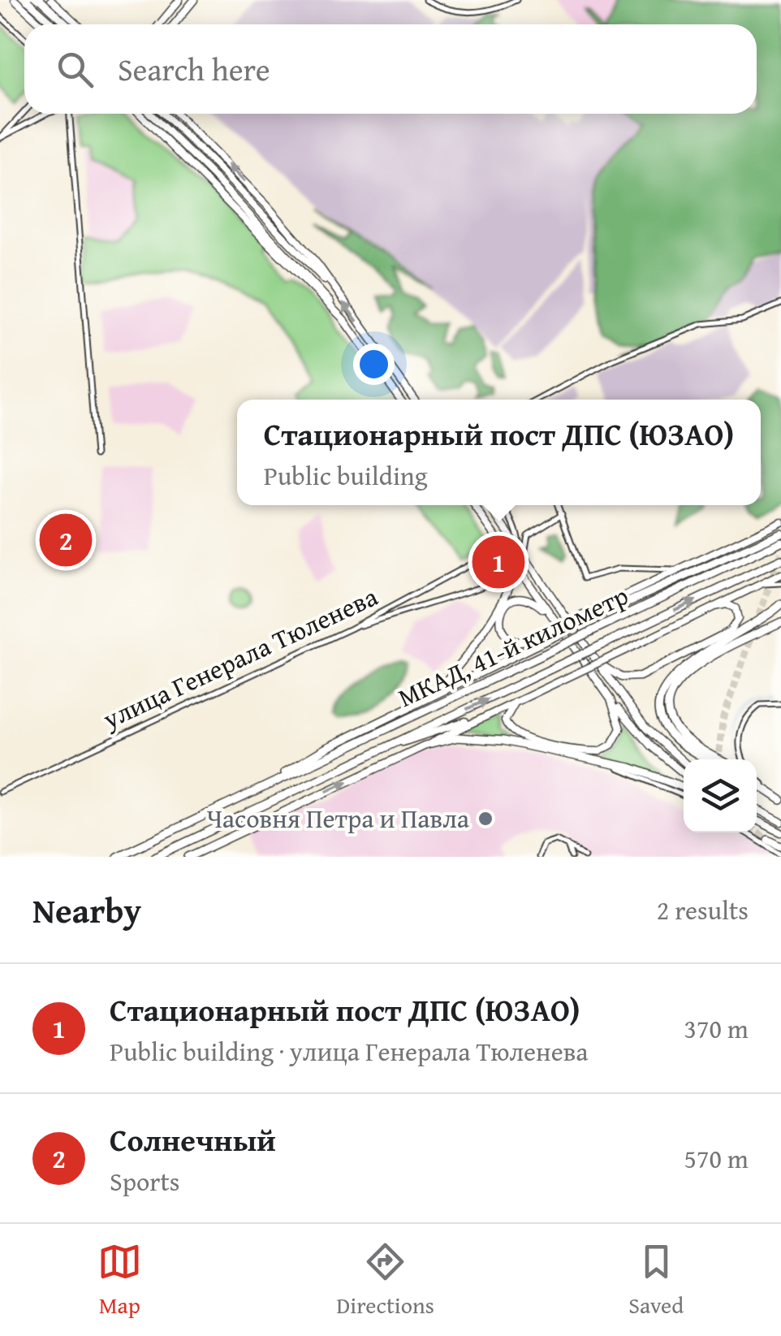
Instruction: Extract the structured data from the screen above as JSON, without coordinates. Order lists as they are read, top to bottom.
{
  "streets": {
    "highway": ["МКАД, 41-й километр"],
    "street": ["улица Генерала Тюленева"]
  },
  "places": ["Часовня Петра и Павла"],
  "page": {
    "search": "Search here",
    "popup": ["Стационарный пост ДПС (ЮЗАО)", "Public building"],
    "pins": ["2", "1"],
    "heading": ["Nearby", "2 results"],
    "list": [
      {
        "mark": "1",
        "name": "Стационарный пост ДПС (ЮЗАО)",
        "note": "Public building · улица Генерала Тюленева",
        "value": "370 m"
      },
      {
        "mark": "2",
        "name": "Солнечный",
        "note": "Sports",
        "value": "570 m"
      }
    ],
    "nav": ["Map", "Directions", "Saved"]
  }
}
